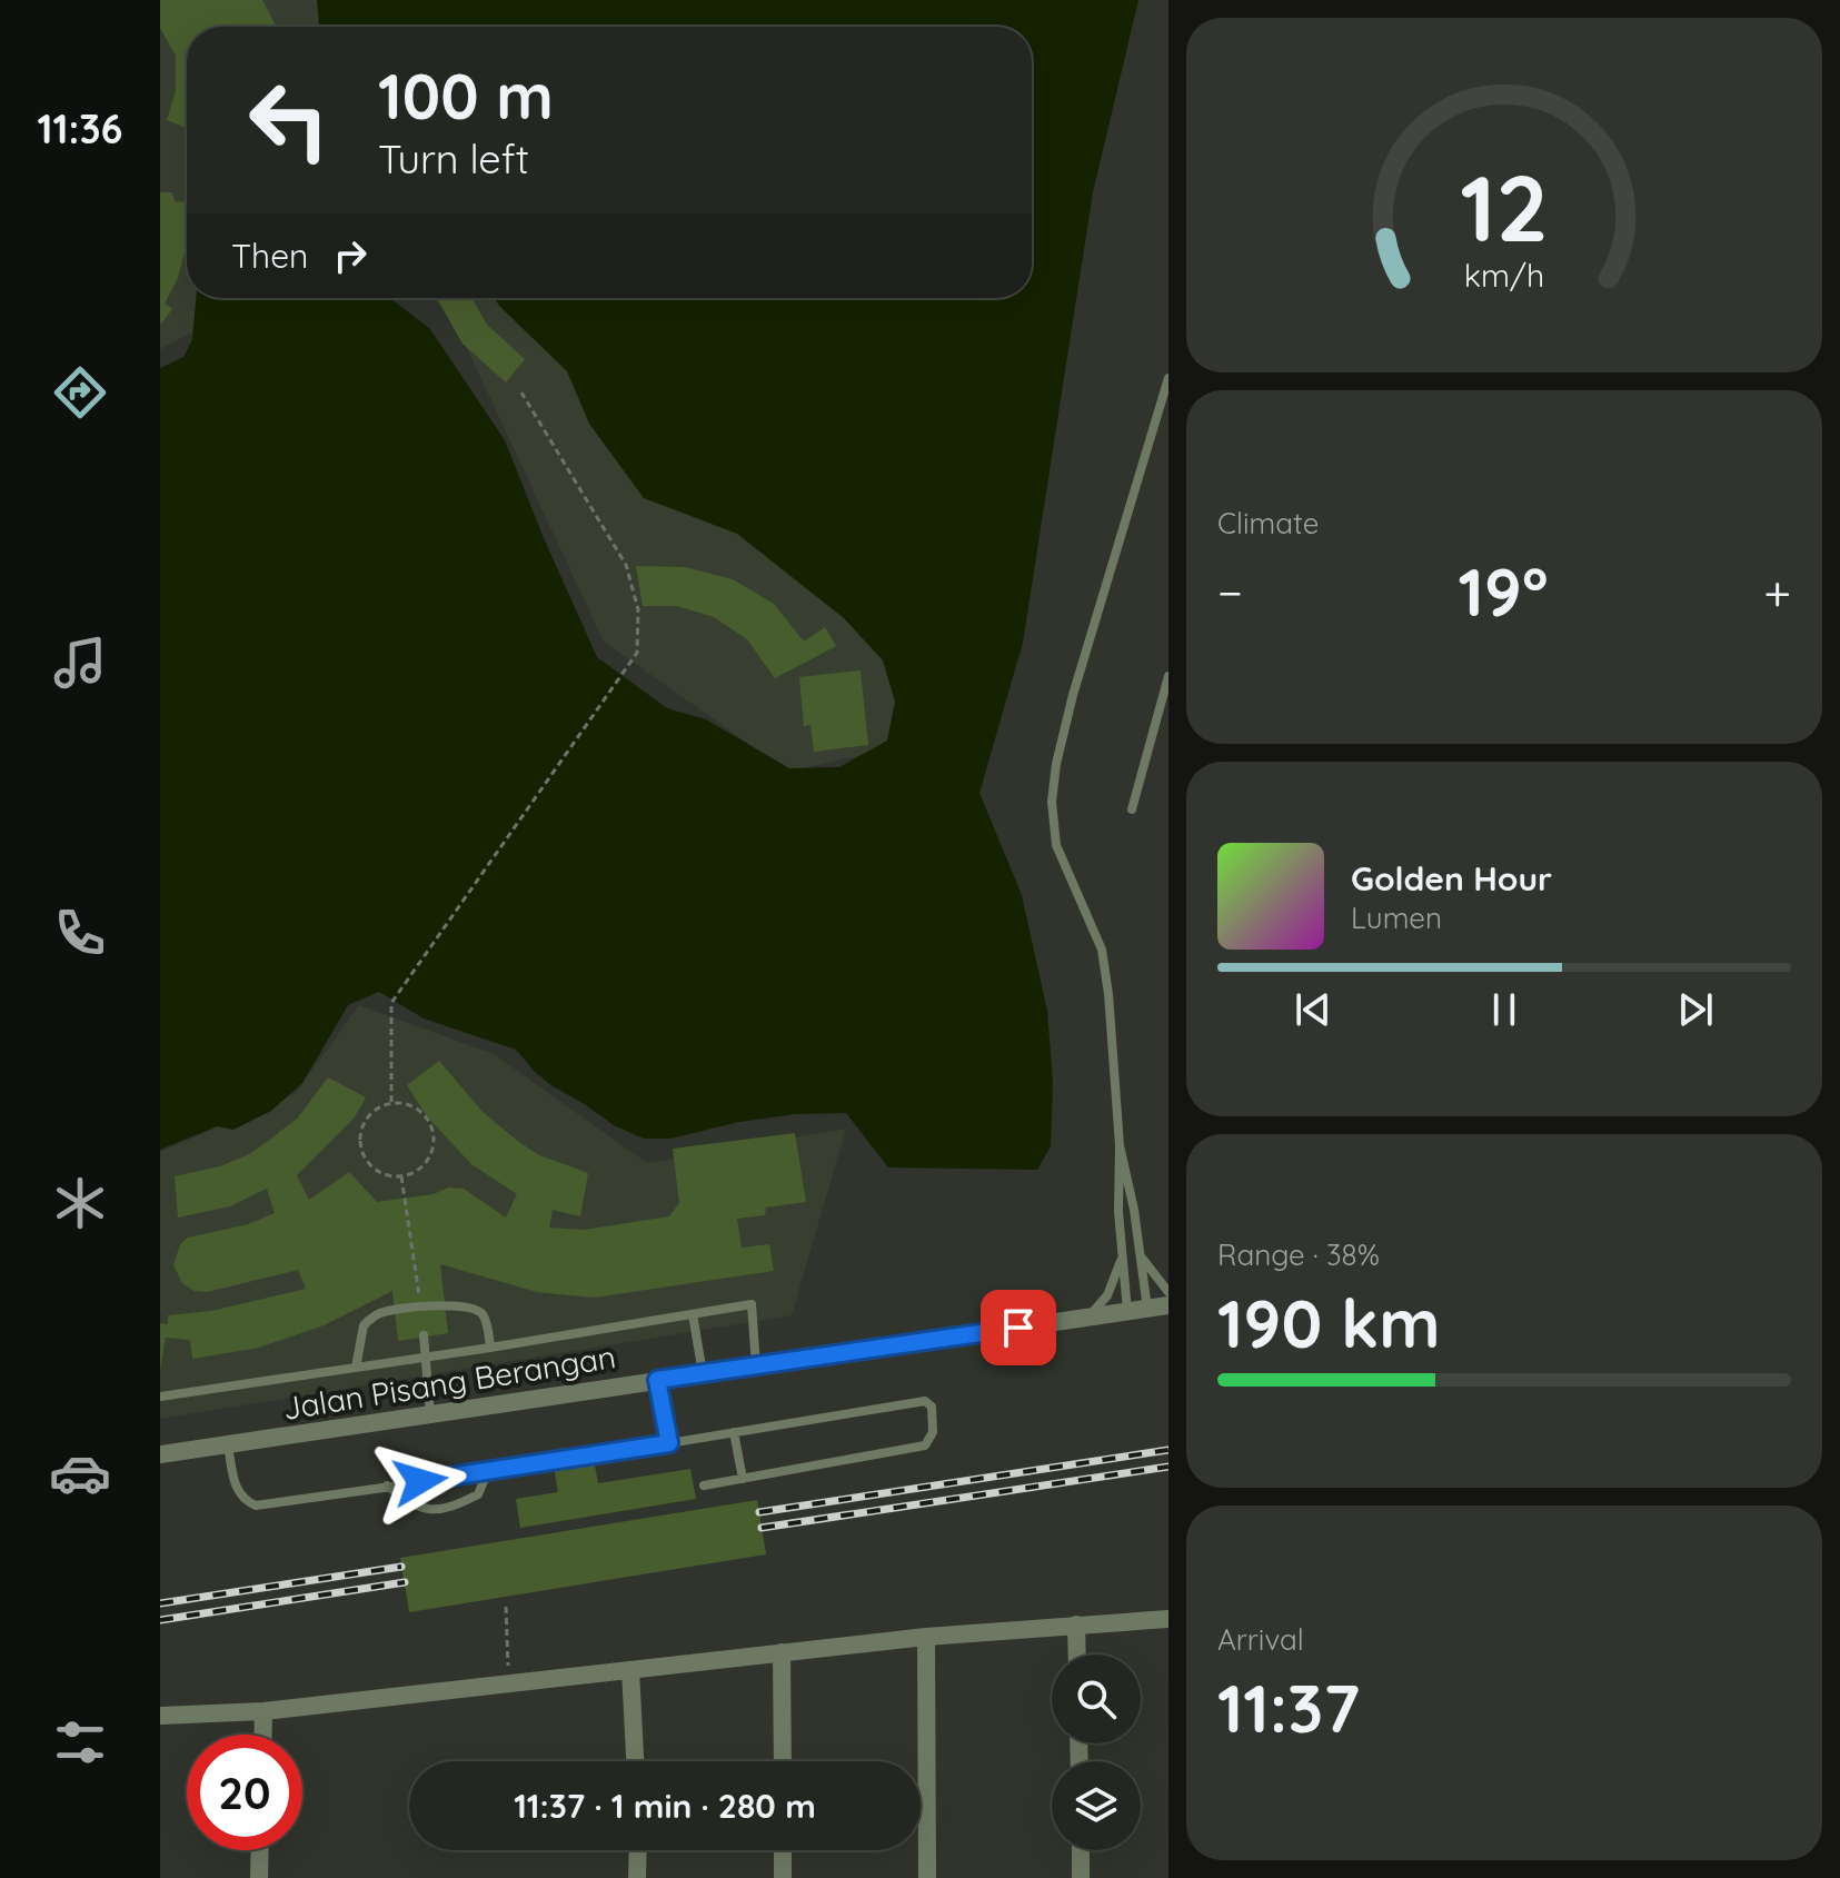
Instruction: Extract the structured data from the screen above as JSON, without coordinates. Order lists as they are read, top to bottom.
{
  "streets": {
    "street": ["Jalan Pisang Berangan"]
  },
  "page": {
    "tabs": "11:36",
    "turn": ["100 m", "Turn left"],
    "then": "Then",
    "tile": [
      "Climate",
      ["Range · 38%", "190 km"],
      ["Arrival", "11:37"]
    ],
    "heat": ["−", "19°", "+"],
    "song": ["Golden Hour", "Lumen"],
    "limit": "20",
    "trip": "11:37 · 1 min · 280 m",
    "gauge": ["12", "km/h"]
  }
}
